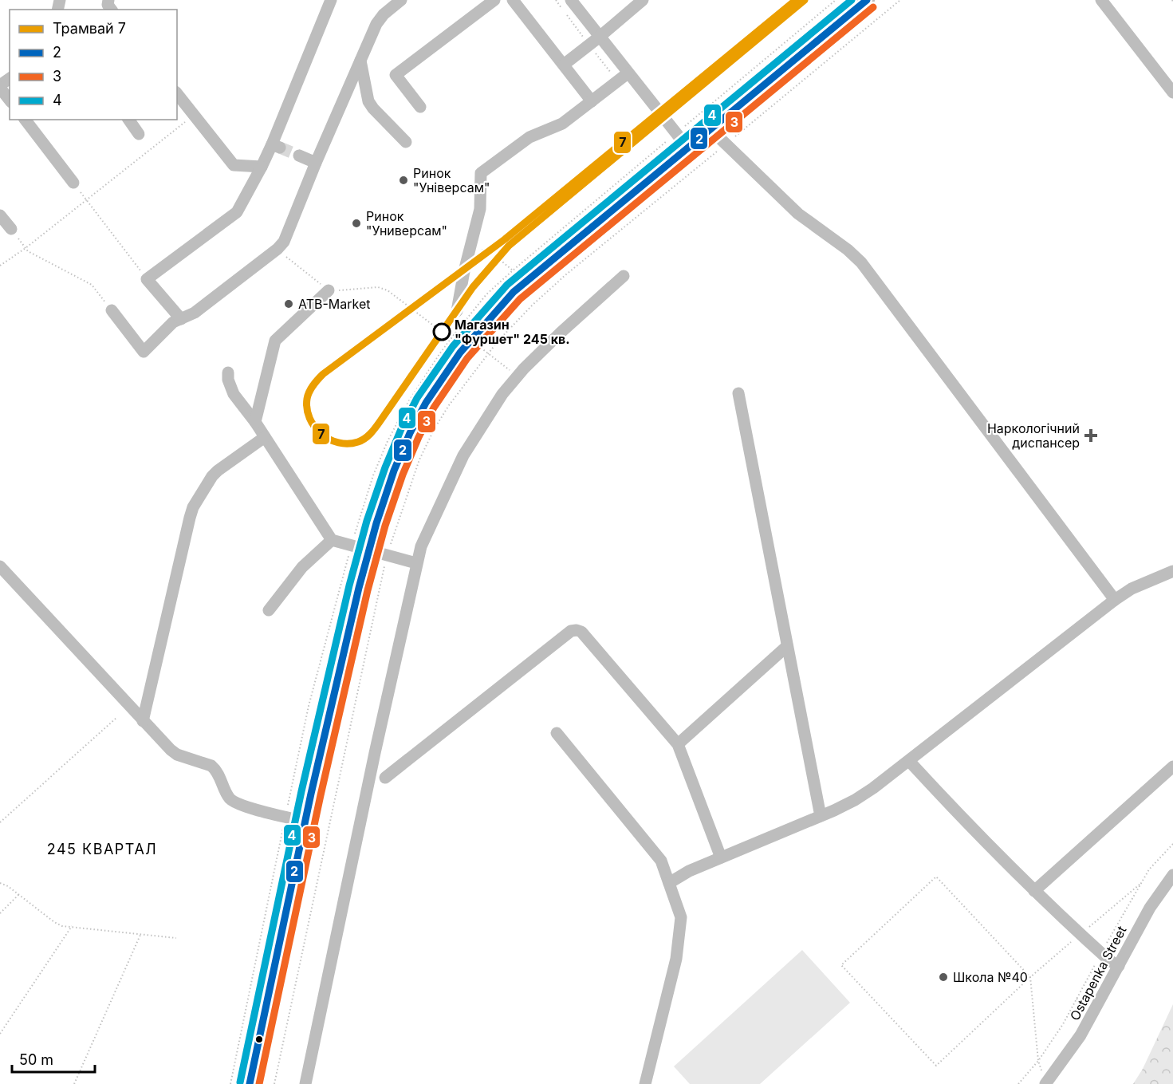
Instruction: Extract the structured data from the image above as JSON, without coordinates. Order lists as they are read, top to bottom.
{
  "streets": {
    "street": ["Ostapenka Street"]
  },
  "districts": ["245 КВАРТАЛ"],
  "places": {
    "other": [
      "Ринок \"Універсам\"",
      "Ринок \"Универсам\"",
      "ATB-Market",
      "Магазин \"Фуршет\" 245 кв.",
      "Школа №40"
    ],
    "health": ["Наркологічний диспансер"]
  },
  "lines": [
    "tram line 7",
    "transit line 2",
    "transit line 4",
    "transit line 3"
  ],
  "legend": [
    "Трамвай 7",
    "2",
    "3",
    "4"
  ],
  "scale_bar": "50 m"
}
